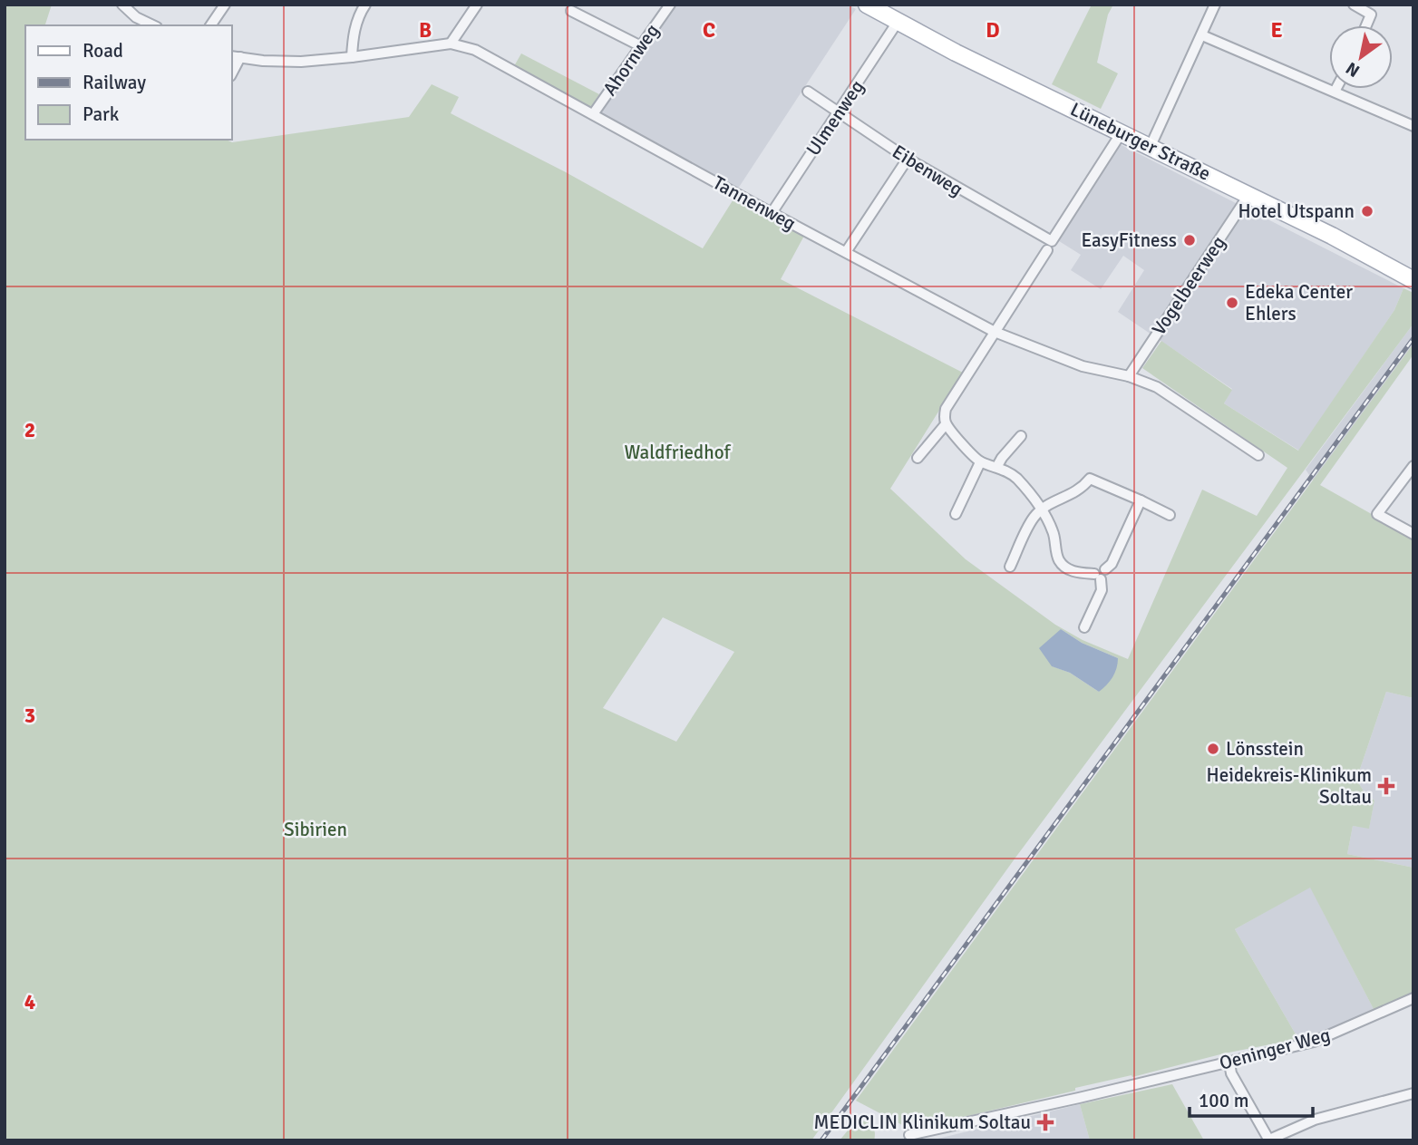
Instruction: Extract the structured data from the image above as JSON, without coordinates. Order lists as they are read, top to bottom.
{
  "streets": {
    "main road": ["Lüneburger Straße"],
    "street": [
      "Ahornweg",
      "Ulmenweg",
      "Eibenweg",
      "Tannenweg",
      "Vogelbeerweg",
      "Oeninger Weg"
    ]
  },
  "crossings": [
    ["Ahornweg", "Tannenweg"],
    ["Ulmenweg", "Lüneburger Straße"],
    ["Ulmenweg", "Eibenweg"],
    ["Ulmenweg", "Tannenweg"],
    ["Lüneburger Straße", "Vogelbeerweg"],
    ["Tannenweg", "Vogelbeerweg"]
  ],
  "parks": ["Waldfriedhof", "Sibirien"],
  "places": {
    "other": [
      "Hotel Utspann",
      "EasyFitness",
      "Edeka Center Ehlers",
      "Lönsstein"
    ],
    "health": ["Heidekreis-Klinikum Soltau", "MEDICLIN Klinikum Soltau"]
  },
  "legend": ["Road", "Railway", "Park"],
  "scale_bar": "100 m",
  "north": "bottom left",
  "grid": {
    "columns": [
      "B",
      "C",
      "D",
      "E"
    ],
    "rows": ["2", "3", "4"]
  }
}
